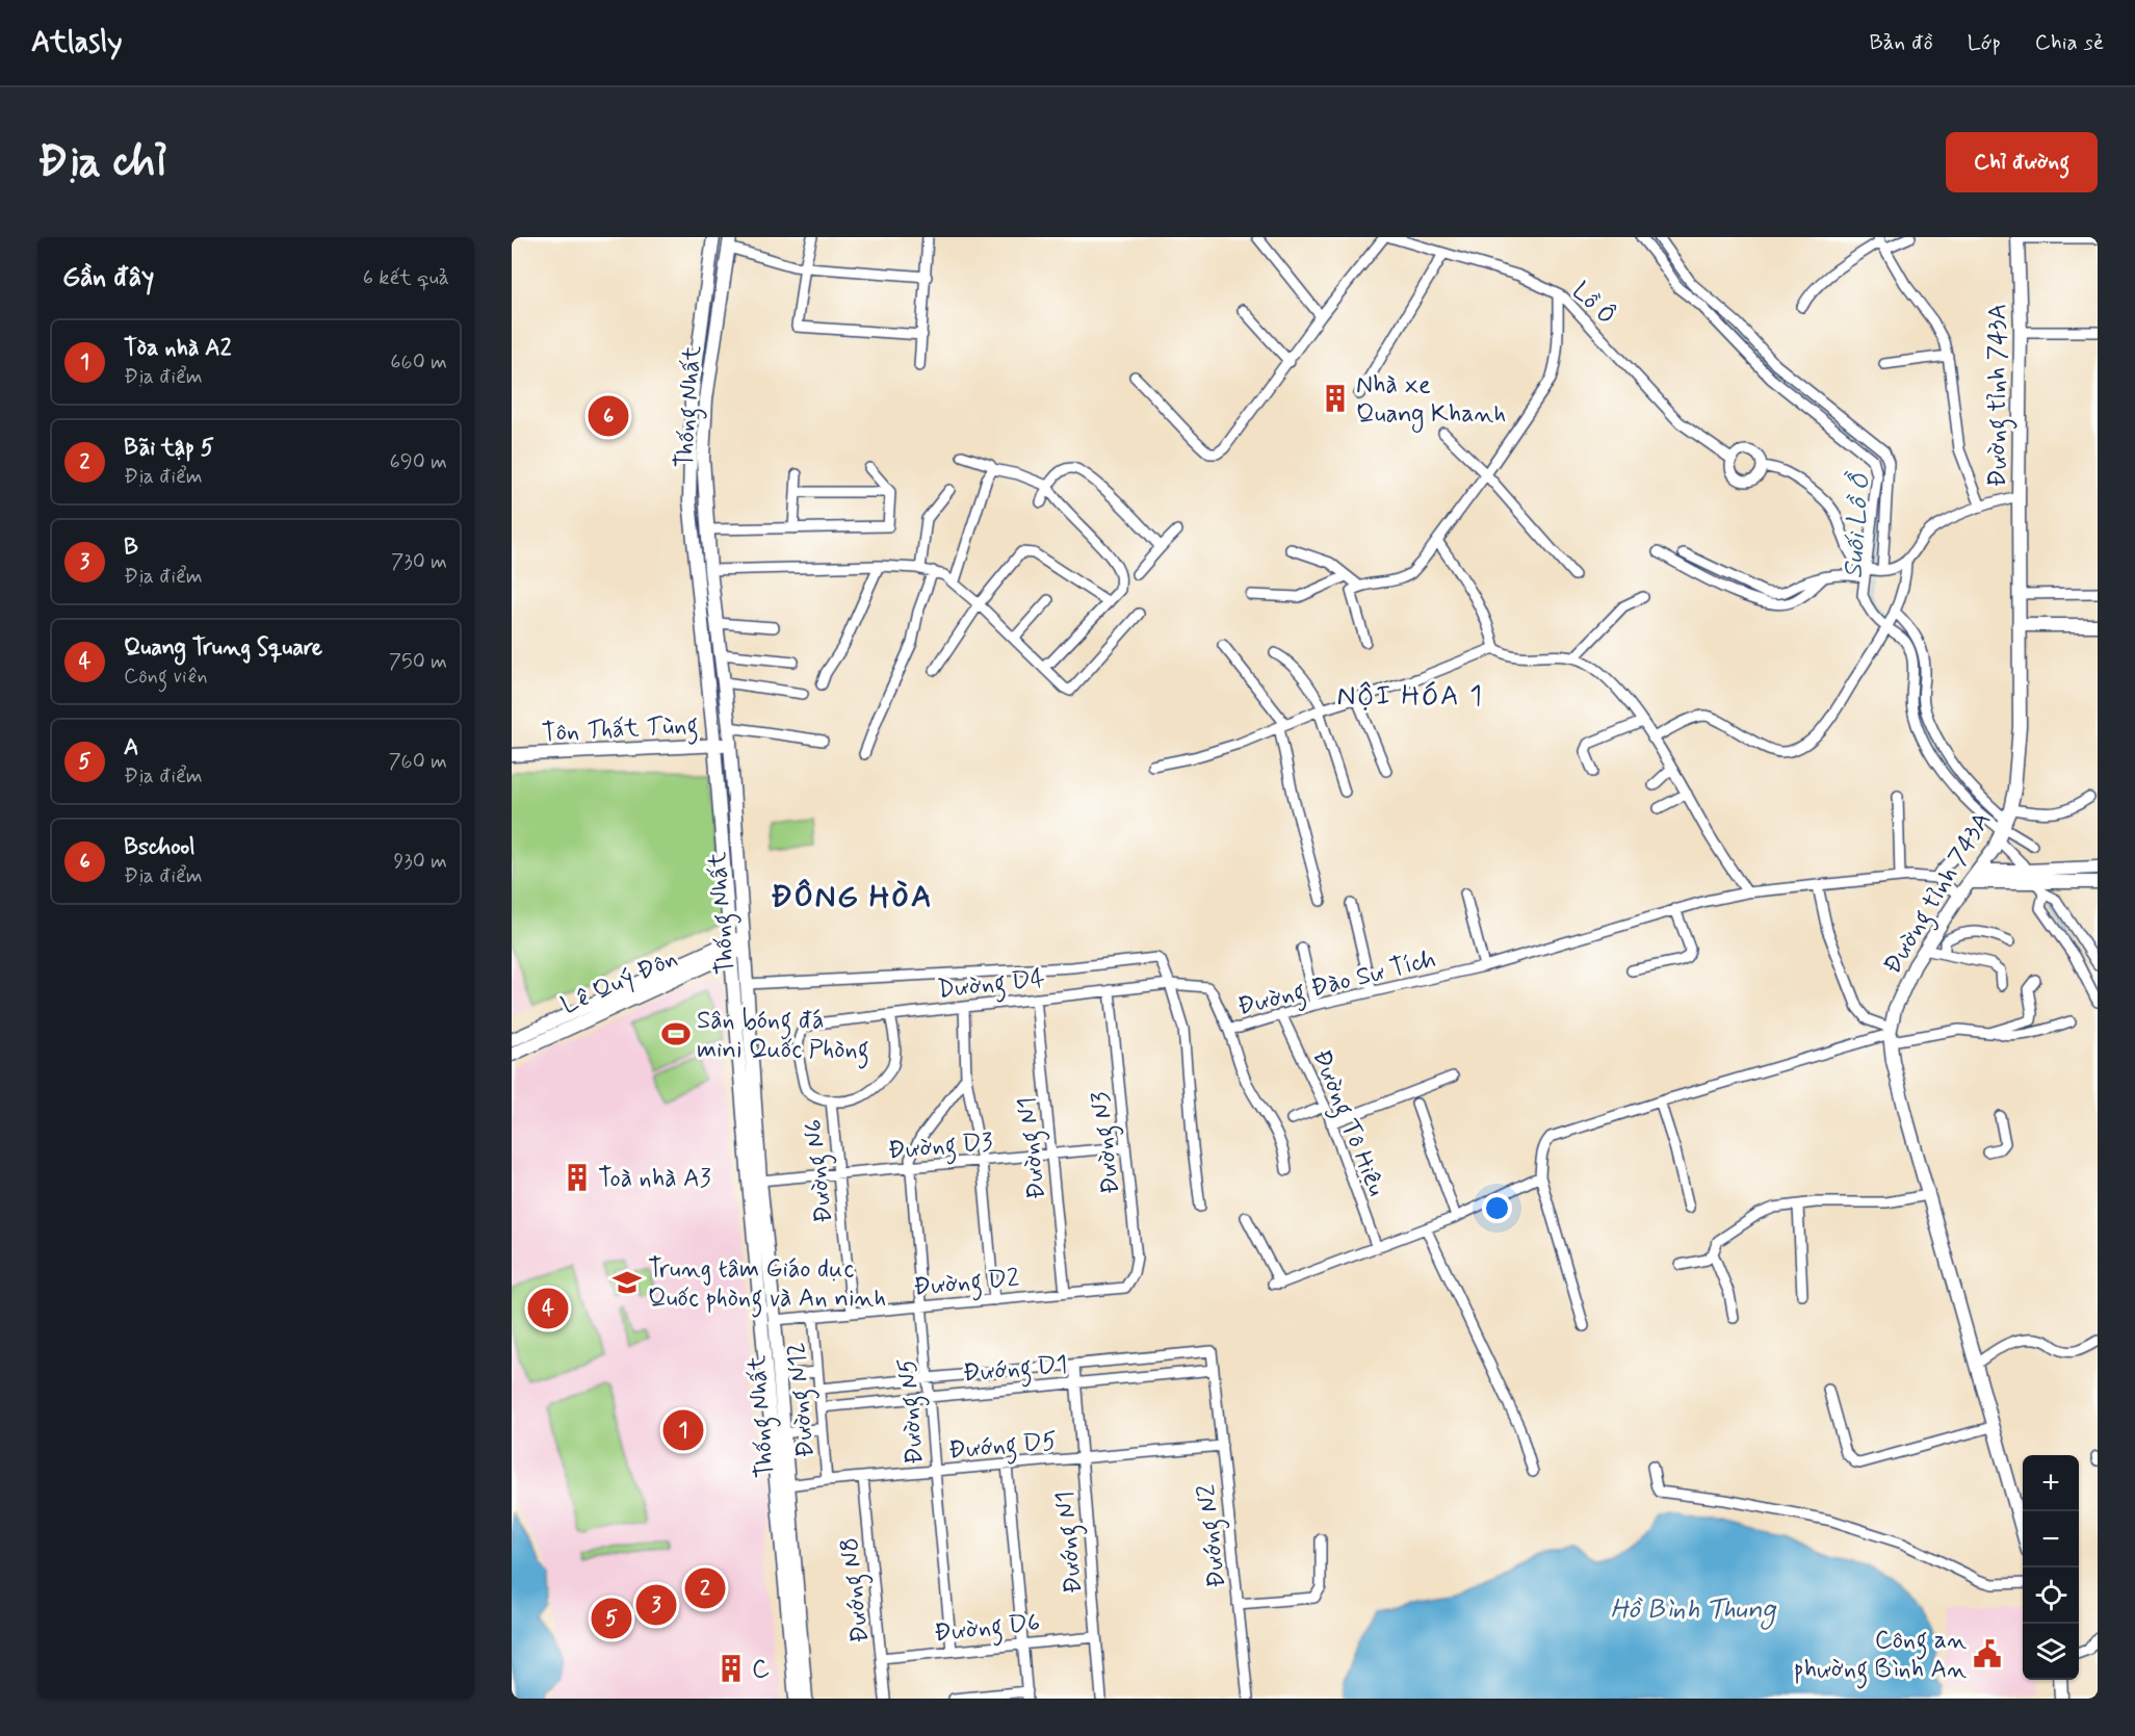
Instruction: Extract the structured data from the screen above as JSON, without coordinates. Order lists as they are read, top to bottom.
{
  "streets": {
    "main road": [
      "Đường tỉnh 743A",
      "Thống Nhất",
      "Tôn Thất Tùng",
      "Lê Quý Đôn"
    ],
    "street": [
      "Lồ Ô",
      "Đường Đào Sư Tích",
      "Dường D4",
      "Đường Tô Hiệu",
      "Đường N3",
      "Đường D3",
      "Đường N1",
      "Đường N6",
      "Đường D2",
      "Đướng D1",
      "Đường N12",
      "Đường N5",
      "Đướng D5",
      "Đướng N2",
      "Đướng N1",
      "Đướng N8",
      "Đường D6"
    ]
  },
  "crossings": [
    ["Thống Nhất", "Tôn Thất Tùng"],
    ["Thống Nhất", "Lê Quý Đôn"],
    ["Thống Nhất", "Đường D3"],
    ["Thống Nhất", "Đường D2"],
    ["Thống Nhất", "Đướng D5"],
    ["Đường Đào Sư Tích", "Dường D4"],
    ["Đường Đào Sư Tích", "Đường Tô Hiệu"],
    ["Dường D4", "Đường N3"],
    ["Dường D4", "Đường N1"],
    ["Dường D4", "Đường N6"],
    ["Đường N3", "Đường D3"],
    ["Đường N3", "Đường D2"],
    ["Đường D3", "Đường N1"],
    ["Đường D3", "Đường N6"],
    ["Đường D3", "Đường N5"],
    ["Đường N1", "Đường D2"],
    ["Đường N6", "Đường D2"],
    ["Đường D2", "Đường N12"],
    ["Đường D2", "Đường N5"],
    ["Đướng D1", "Đường N12"],
    ["Đướng D1", "Đường N5"],
    ["Đướng D1", "Đướng N2"],
    ["Đướng D1", "Đướng N1"],
    ["Đường N12", "Đướng D5"],
    ["Đường N5", "Đướng D5"],
    ["Đường N5", "Đường D6"],
    ["Đướng D5", "Đướng N2"],
    ["Đướng D5", "Đướng N1"],
    ["Đướng D5", "Đướng N8"],
    ["Đướng N1", "Đường D6"],
    ["Đướng N8", "Đường D6"]
  ],
  "districts": ["NỘI HÓA 1", "ĐÔNG HÒA"],
  "water": ["Suối Lồ Ồ", "Hồ Bình Thung"],
  "places": {
    "building": ["Nhà xe Quang Khanh", "Toà nhà A3", "C"],
    "sports": ["Sân bóng đá mini Quốc Phòng"],
    "school or university": ["Trung tâm Giáo dục Quốc phòng và An ninh"],
    "public building": ["Công an phường Bình An"]
  },
  "page": {
    "header": "Atlasly",
    "nav": ["Bản đồ", "Lớp", "Chia sẻ"],
    "buttons": "Chỉ đường",
    "title": "Địa chỉ",
    "heading": ["Gần đây", "6 kết quả"],
    "list": [
      {
        "mark": "1",
        "name": "Tòa nhà A2",
        "note": "Địa điểm",
        "value": "660 m"
      },
      {
        "mark": "2",
        "name": "Bãi tập 5",
        "note": "Địa điểm",
        "value": "690 m"
      },
      {
        "mark": "3",
        "name": "B",
        "note": "Địa điểm",
        "value": "730 m"
      },
      {
        "mark": "4",
        "name": "Quang Trung Square",
        "note": "Công viên",
        "value": "750 m"
      },
      {
        "mark": "5",
        "name": "A",
        "note": "Địa điểm",
        "value": "760 m"
      },
      {
        "mark": "6",
        "name": "Bschool",
        "note": "Địa điểm",
        "value": "930 m"
      }
    ],
    "pins": [
      "6",
      "4",
      "1",
      "2",
      "3",
      "5"
    ],
    "map_buttons": ["+", "−"]
  }
}
